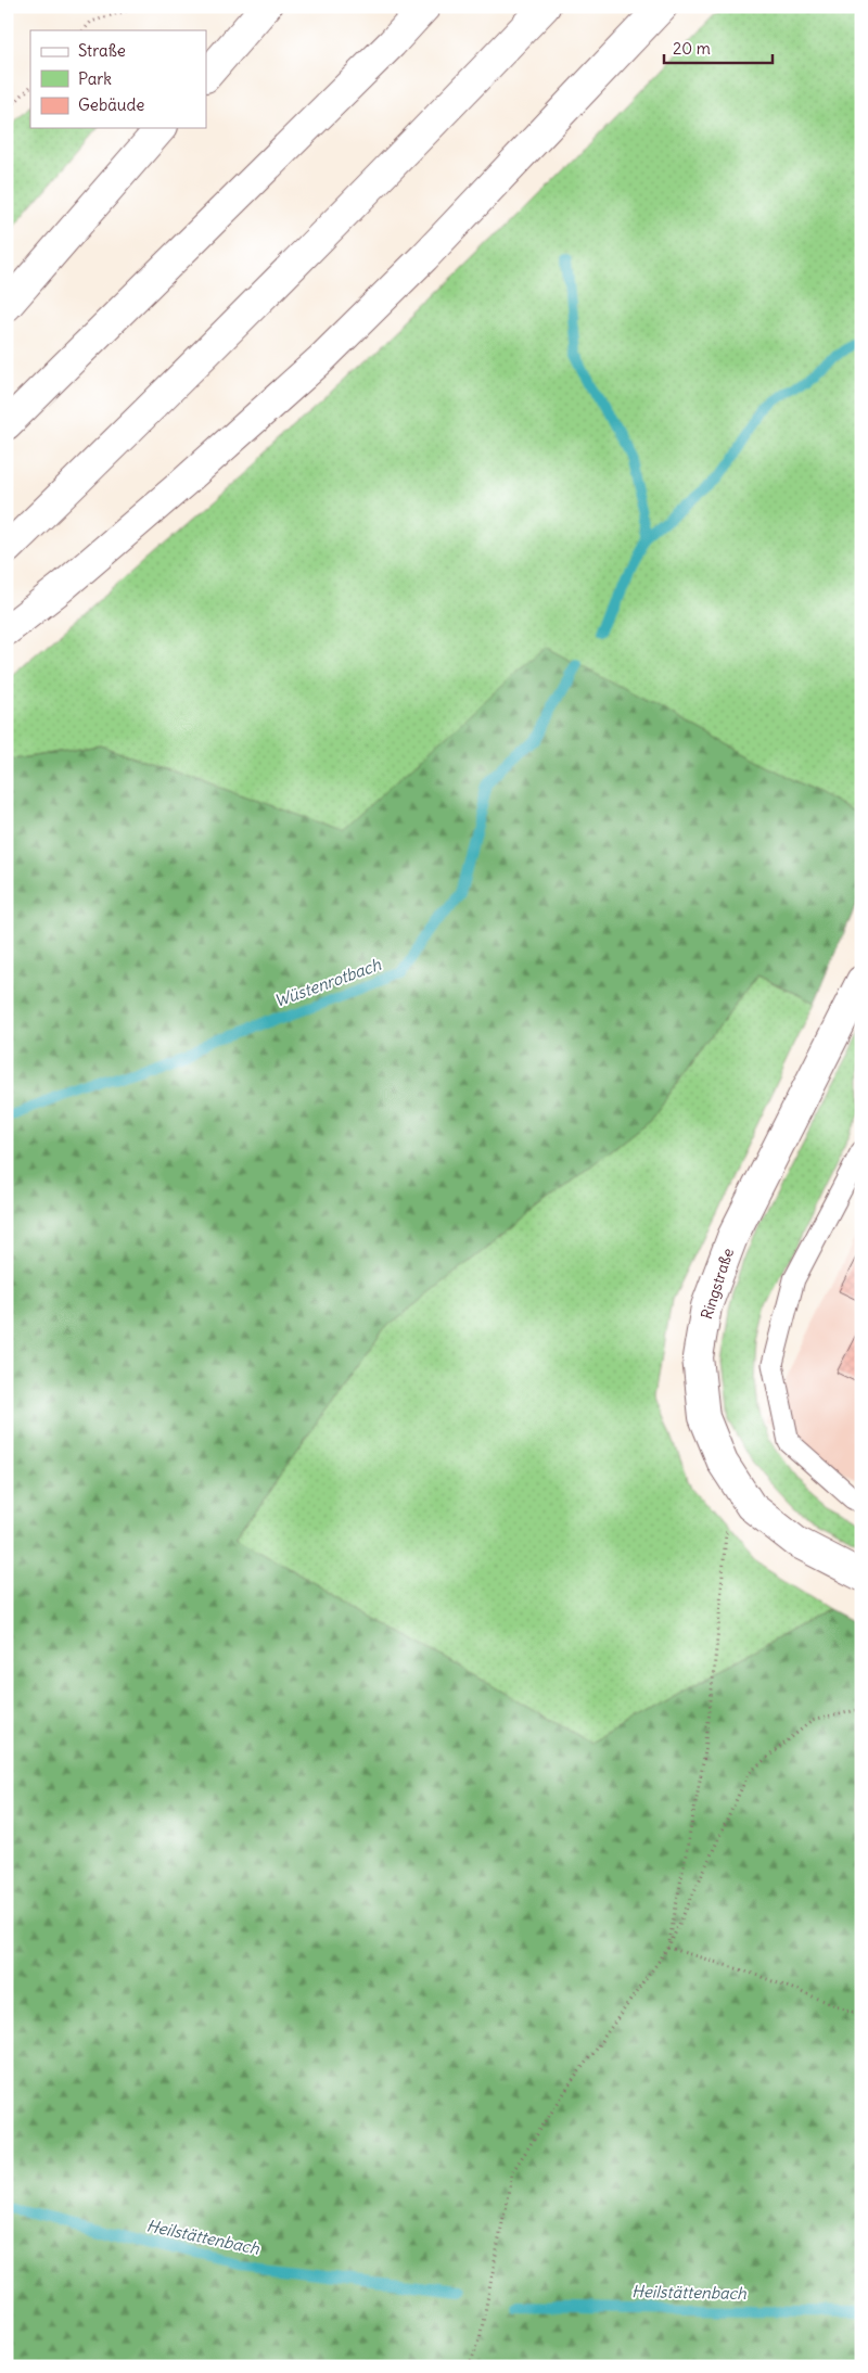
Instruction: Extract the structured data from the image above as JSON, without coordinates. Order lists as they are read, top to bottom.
{
  "streets": {
    "main road": ["Ringstraße"]
  },
  "water": ["Wüstenrotbach", "Heilstättenbach"],
  "legend": ["Straße", "Park", "Gebäude"],
  "scale_bar": "20 m"
}
